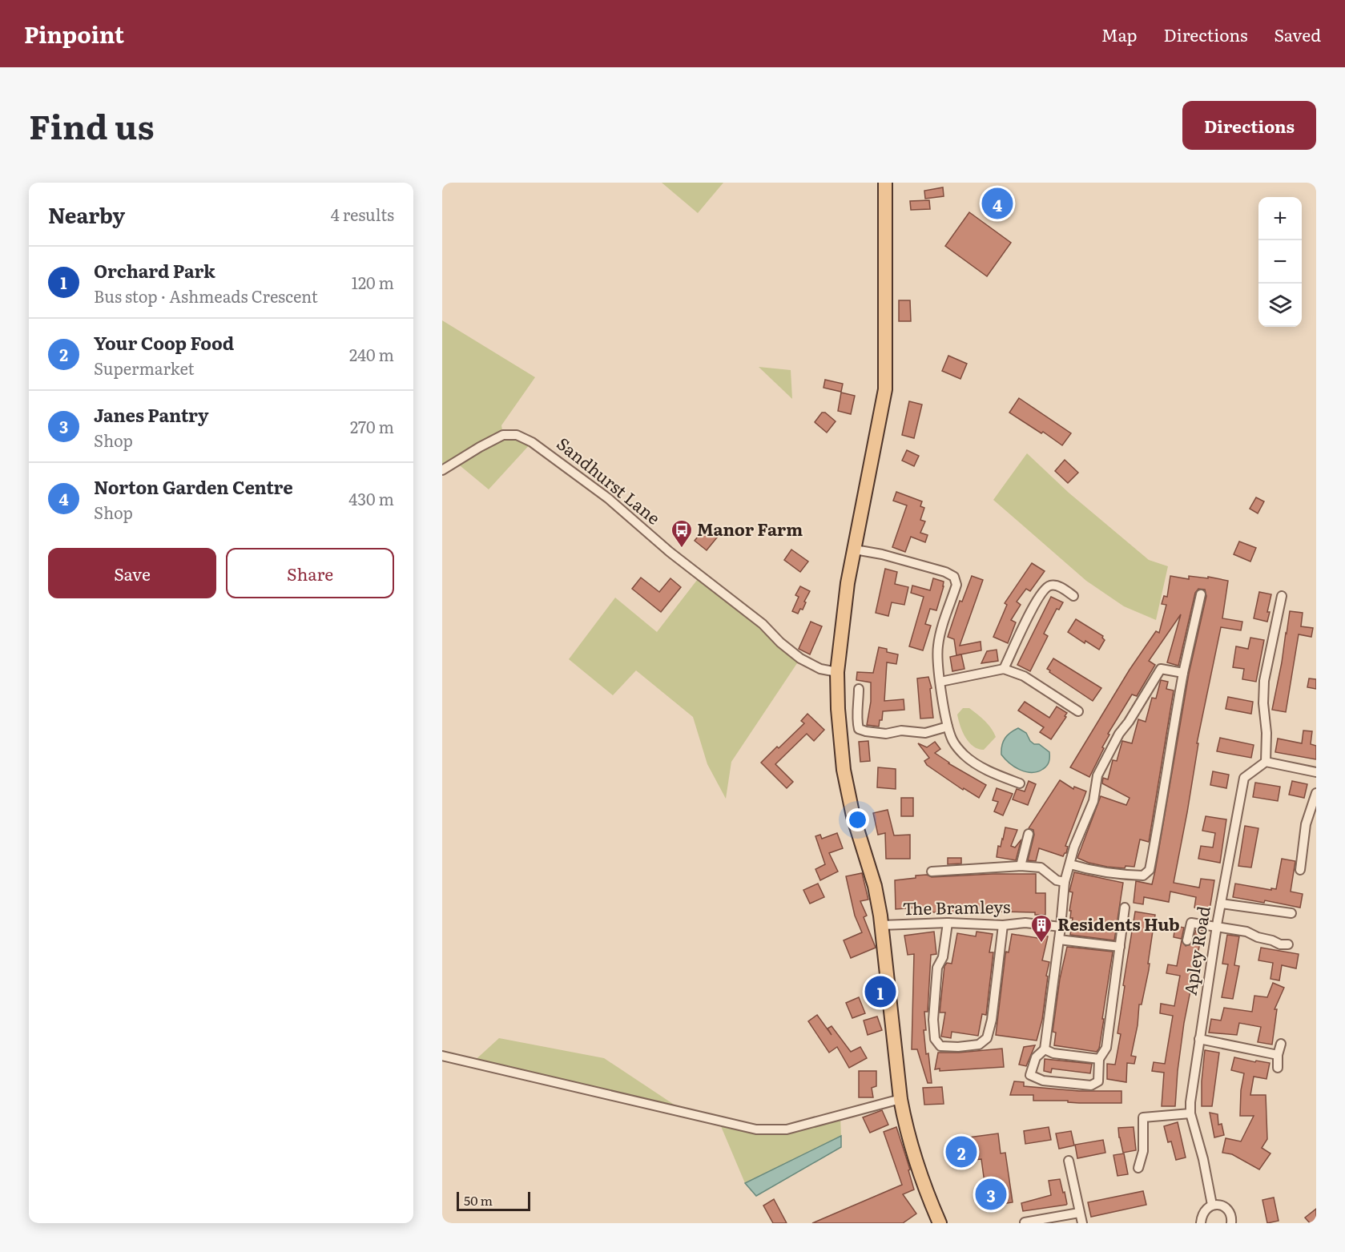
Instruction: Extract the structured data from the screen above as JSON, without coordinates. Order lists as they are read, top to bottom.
{
  "streets": {
    "street": ["Sandhurst Lane", "The Bramleys", "Apley Road"]
  },
  "places": {
    "bus stop": ["Manor Farm"],
    "building": ["Residents Hub"]
  },
  "scale_bar": "50 m",
  "page": {
    "header": "Pinpoint",
    "nav": ["Map", "Directions", "Saved"],
    "title": "Find us",
    "buttons": [
      "Directions",
      ["Save", "Share"]
    ],
    "heading": ["Nearby", "4 results"],
    "pins": [
      "4",
      "1",
      "2",
      "3"
    ],
    "map_buttons": ["+", "−"],
    "list": [
      {
        "mark": "1",
        "name": "Orchard Park",
        "note": "Bus stop · Ashmeads Crescent",
        "value": "120 m"
      },
      {
        "mark": "2",
        "name": "Your Coop Food",
        "note": "Supermarket",
        "value": "240 m"
      },
      {
        "mark": "3",
        "name": "Janes Pantry",
        "note": "Shop",
        "value": "270 m"
      },
      {
        "mark": "4",
        "name": "Norton Garden Centre",
        "note": "Shop",
        "value": "430 m"
      }
    ],
    "scale": "50 m"
  }
}
